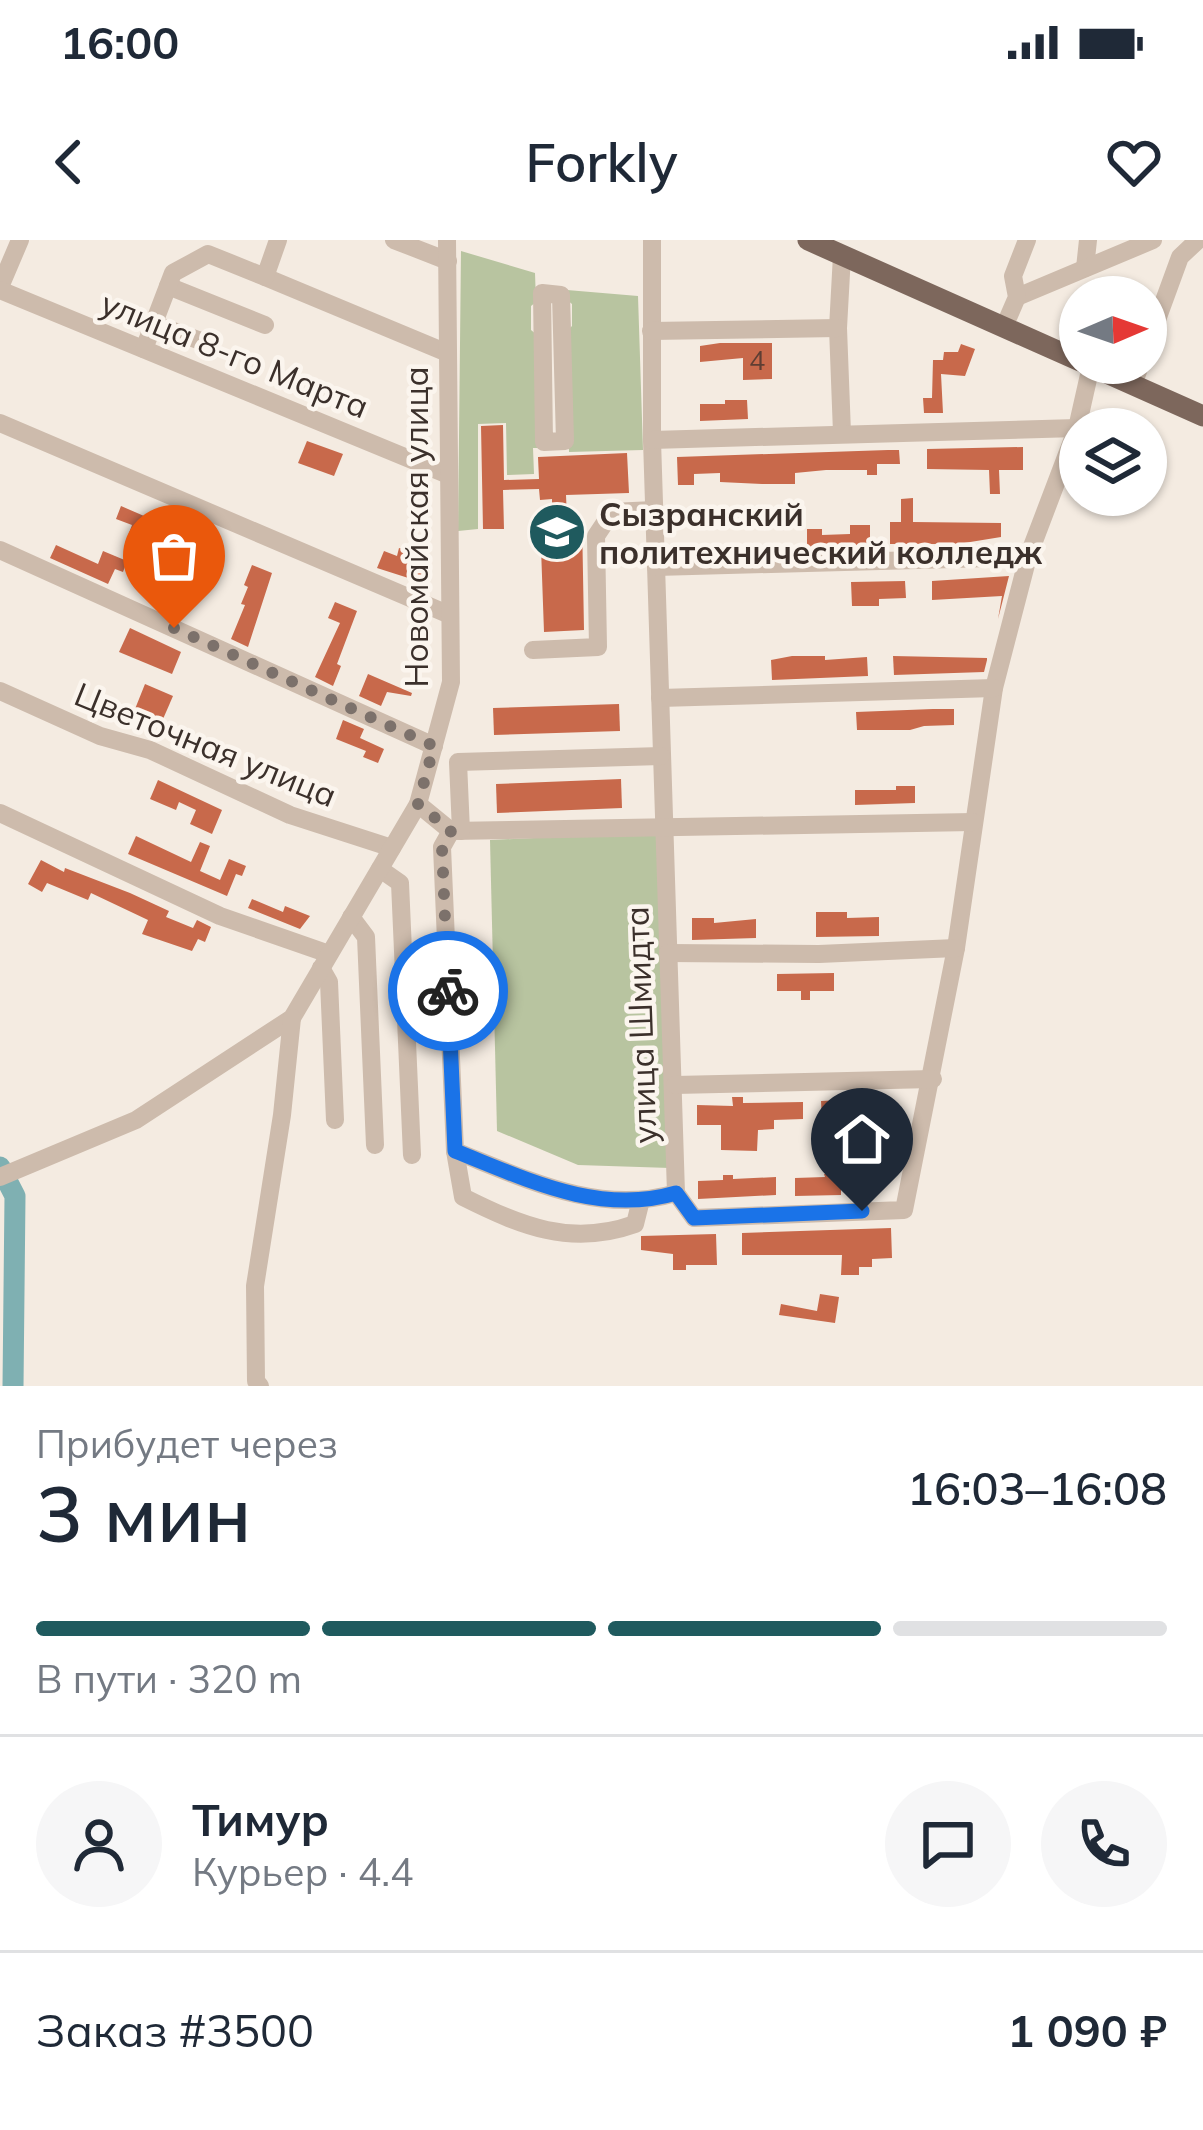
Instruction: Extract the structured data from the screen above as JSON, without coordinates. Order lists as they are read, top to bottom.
{
  "streets": {
    "street": [
      "улица 8-го Марта",
      "Новомайская улица",
      "Цветочная улица",
      "улица Шмидта"
    ]
  },
  "crossings": [
    ["улица 8-го Марта", "Новомайская улица"],
    ["Новомайская улица", "Цветочная улица"]
  ],
  "places": {
    "school or university": ["Сызранский политехнический колледж"]
  },
  "house_numbers": ["4"],
  "north": "right",
  "page": {
    "status": "16:00",
    "header": "Forkly",
    "heading": ["3 мин", "Прибудет через", "16:03–16:08"],
    "panel": [
      "Тимур",
      "Курьер · 4.4",
      "Заказ #3500",
      "1 090 ₽"
    ],
    "bar": "В пути · 320 m"
  }
}
